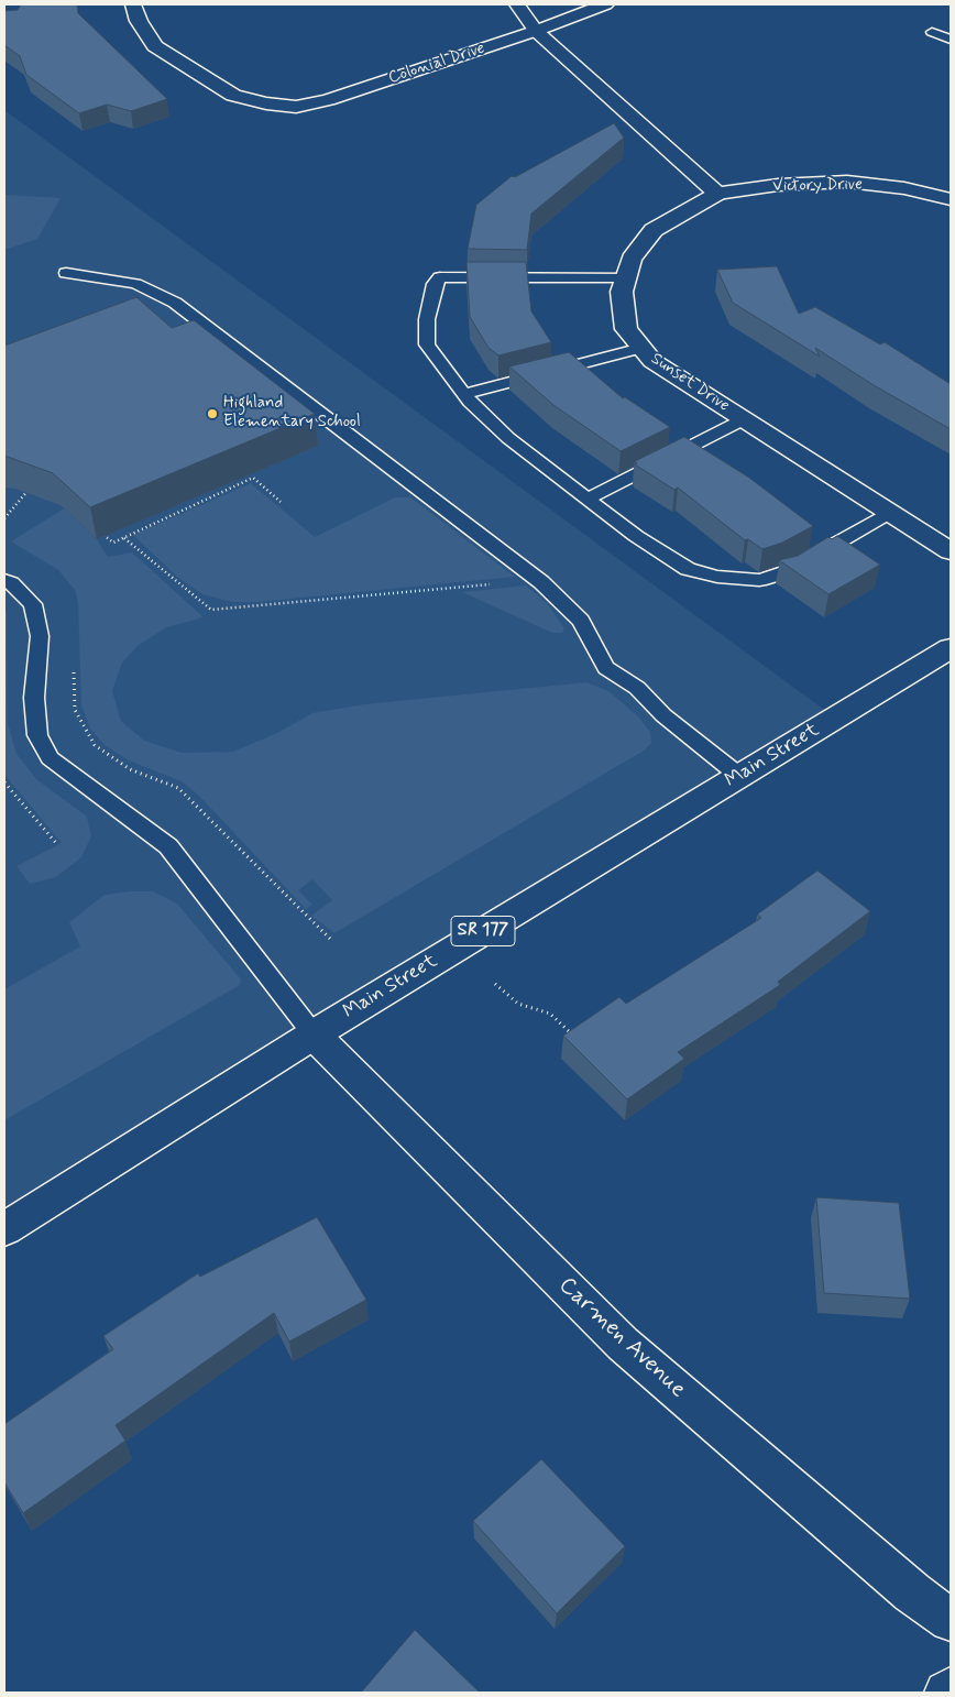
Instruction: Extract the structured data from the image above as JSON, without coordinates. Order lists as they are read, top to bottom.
{
  "streets": {
    "street": [
      "Colonial Drive",
      "Victory Drive",
      "Sunset Drive",
      "Main Street",
      "SR 177",
      "Carmen Avenue"
    ]
  },
  "crossings": [
    ["Victory Drive", "Sunset Drive"],
    ["Main Street", "Carmen Avenue"]
  ],
  "places": ["Highland Elementary School"]
}
